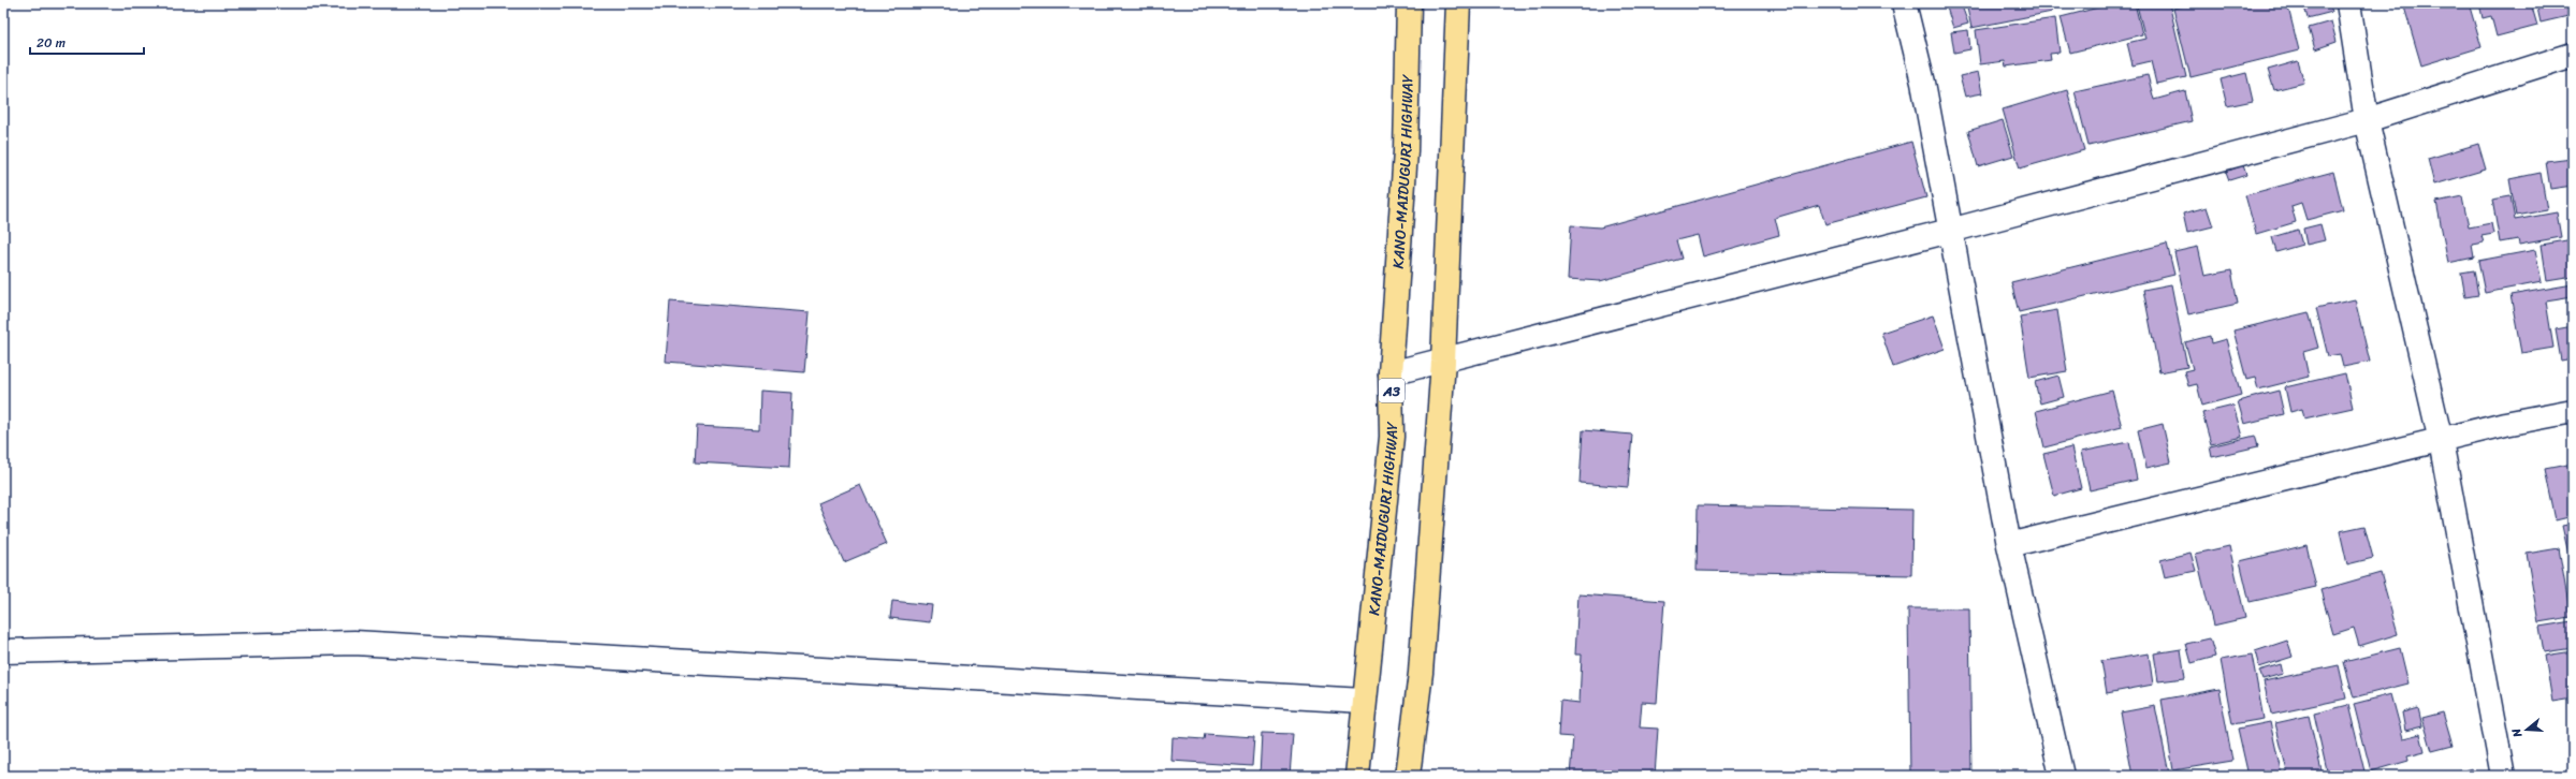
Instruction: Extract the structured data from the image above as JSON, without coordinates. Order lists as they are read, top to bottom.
{
  "streets": {
    "highway": ["KANO-MAIDUGURI HIGHWAY", "A3"]
  },
  "scale_bar": "20 m",
  "north": "left"
}
